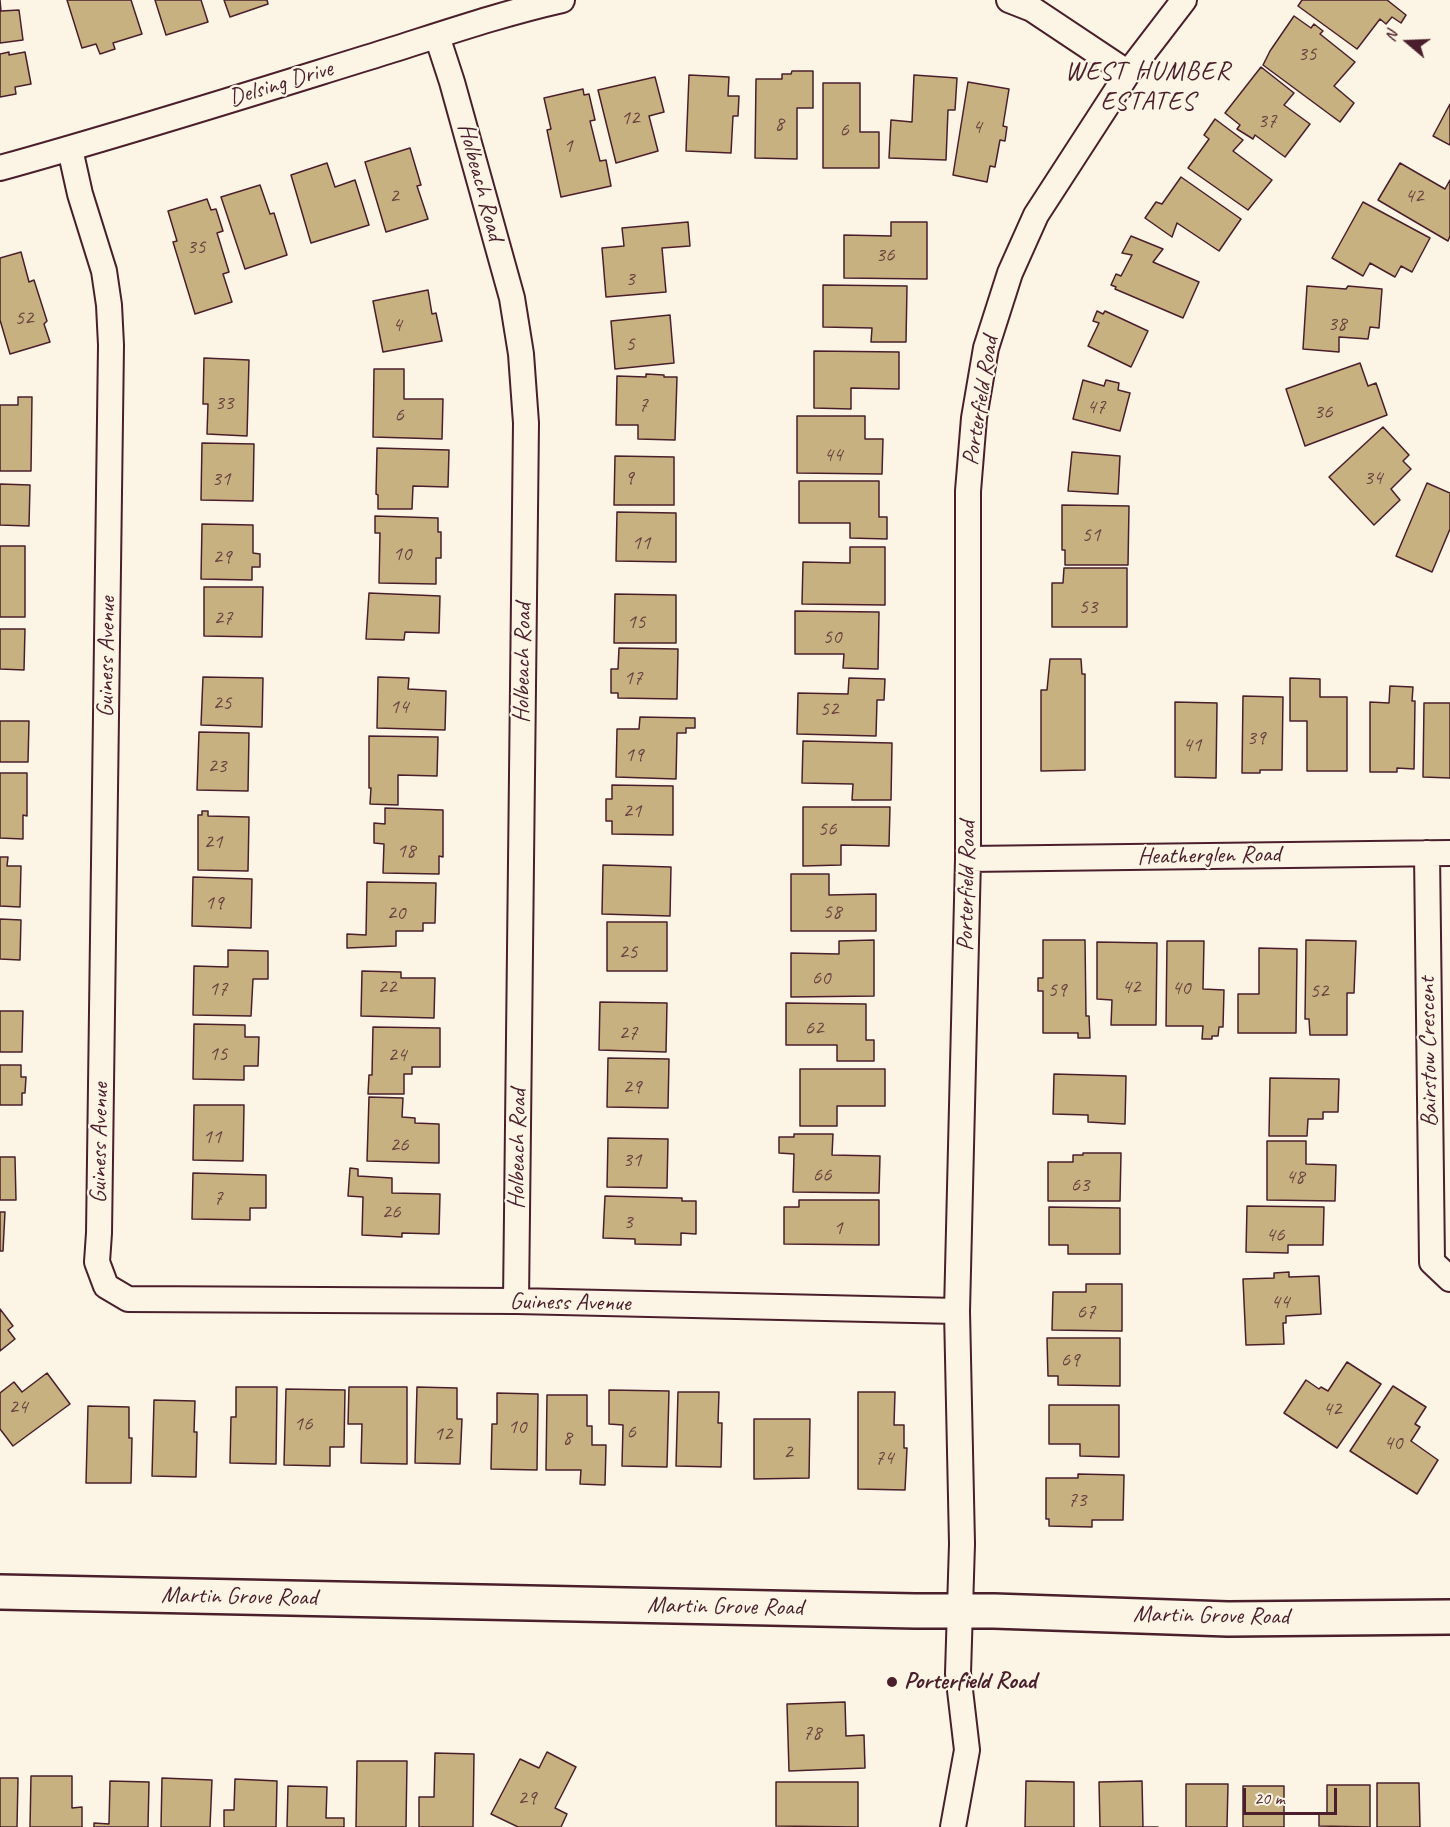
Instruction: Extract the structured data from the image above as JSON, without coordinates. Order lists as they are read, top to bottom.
{
  "streets": {
    "main road": ["Martin Grove Road"],
    "street": [
      "Delsing Drive",
      "Holbeach Road",
      "Porterfield Road",
      "Guiness Avenue",
      "Heatherglen Road",
      "Bairstow Crescent"
    ]
  },
  "crossings": [
    ["Delsing Drive", "Holbeach Road"],
    ["Delsing Drive", "Guiness Avenue"],
    ["Holbeach Road", "Guiness Avenue"],
    ["Porterfield Road", "Guiness Avenue"],
    ["Porterfield Road", "Heatherglen Road"],
    ["Porterfield Road", "Martin Grove Road"],
    ["Heatherglen Road", "Bairstow Crescent"]
  ],
  "districts": ["WEST HUMBER ESTATES"],
  "places": ["Porterfield Road"],
  "house_numbers": [
    "35",
    "12",
    "37",
    "8",
    "4",
    "6",
    "1",
    "2",
    "42",
    "35",
    "36",
    "3",
    "52",
    "38",
    "4",
    "5",
    "33",
    "7",
    "47",
    "36",
    "6",
    "44",
    "9",
    "34",
    "31",
    "51",
    "11",
    "10",
    "29",
    "53",
    "27",
    "15",
    "50",
    "17",
    "25",
    "14",
    "52",
    "39",
    "41",
    "19",
    "23",
    "21",
    "56",
    "21",
    "18",
    "19",
    "58",
    "20",
    "25",
    "60",
    "22",
    "42",
    "40",
    "17",
    "59",
    "52",
    "62",
    "27",
    "15",
    "24",
    "29",
    "11",
    "26",
    "31",
    "66",
    "48",
    "63",
    "7",
    "26",
    "3",
    "1",
    "46",
    "44",
    "67",
    "69",
    "24",
    "42",
    "16",
    "10",
    "6",
    "12",
    "8",
    "40",
    "2",
    "74",
    "73",
    "78",
    "29"
  ],
  "scale_bar": "20 m",
  "north": "left"
}
